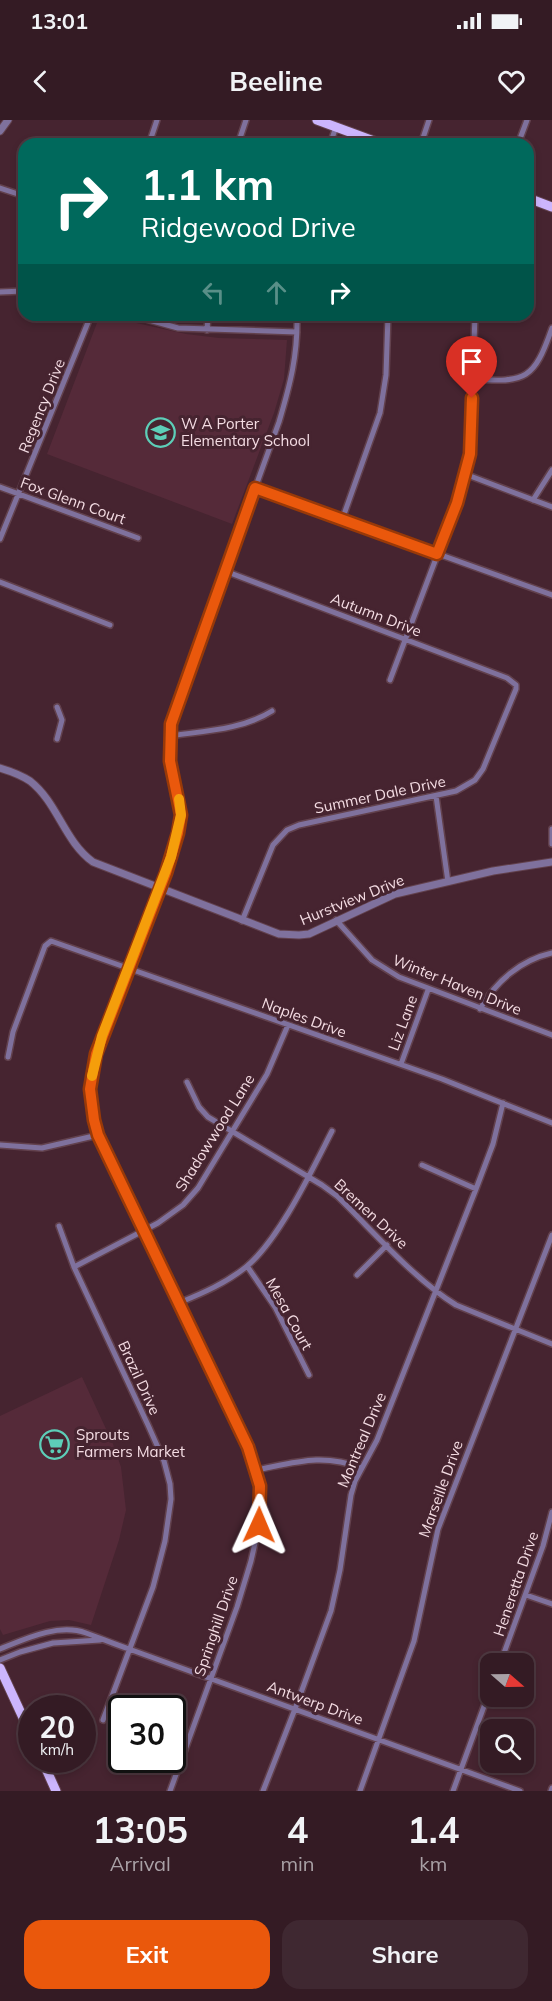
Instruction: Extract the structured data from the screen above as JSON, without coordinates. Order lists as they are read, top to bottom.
{
  "streets": {
    "street": [
      "Regency Drive",
      "Fox Glenn Court",
      "Autumn Drive",
      "Summer Dale Drive",
      "Hurstview Drive",
      "Winter Haven Drive",
      "Naples Drive",
      "Liz Lane",
      "Shadowwood Lane",
      "Bremen Drive",
      "Mesa Court",
      "Brazil Drive",
      "Montreal Drive",
      "Marseille Drive",
      "Heneretta Drive",
      "Springhill Drive",
      "Antwerp Drive"
    ]
  },
  "crossings": [
    ["Regency Drive", "Fox Glenn Court"],
    ["Autumn Drive", "Summer Dale Drive"],
    ["Autumn Drive", "Springhill Drive"],
    ["Summer Dale Drive", "Hurstview Drive"],
    ["Hurstview Drive", "Winter Haven Drive"],
    ["Hurstview Drive", "Springhill Drive"],
    ["Winter Haven Drive", "Liz Lane"],
    ["Naples Drive", "Liz Lane"],
    ["Naples Drive", "Shadowwood Lane"],
    ["Naples Drive", "Montreal Drive"],
    ["Naples Drive", "Springhill Drive"],
    ["Shadowwood Lane", "Bremen Drive"],
    ["Shadowwood Lane", "Brazil Drive"],
    ["Shadowwood Lane", "Springhill Drive"],
    ["Bremen Drive", "Montreal Drive"],
    ["Bremen Drive", "Marseille Drive"],
    ["Brazil Drive", "Antwerp Drive"],
    ["Montreal Drive", "Antwerp Drive"],
    ["Marseille Drive", "Antwerp Drive"],
    ["Springhill Drive", "Antwerp Drive"]
  ],
  "places": {
    "school or university": ["W A Porter Elementary School"],
    "supermarket": ["Sprouts Farmers Market"]
  },
  "north": "right",
  "page": {
    "status": "13:01",
    "header": "Beeline",
    "turn": ["1.1 km", "Ridgewood Drive"],
    "speed": "20 km/h",
    "limit": "30",
    "eta": [
      "13:05",
      "Arrival",
      "4",
      "min",
      "1.4",
      "km"
    ],
    "buttons": ["Exit", "Share"]
  }
}
